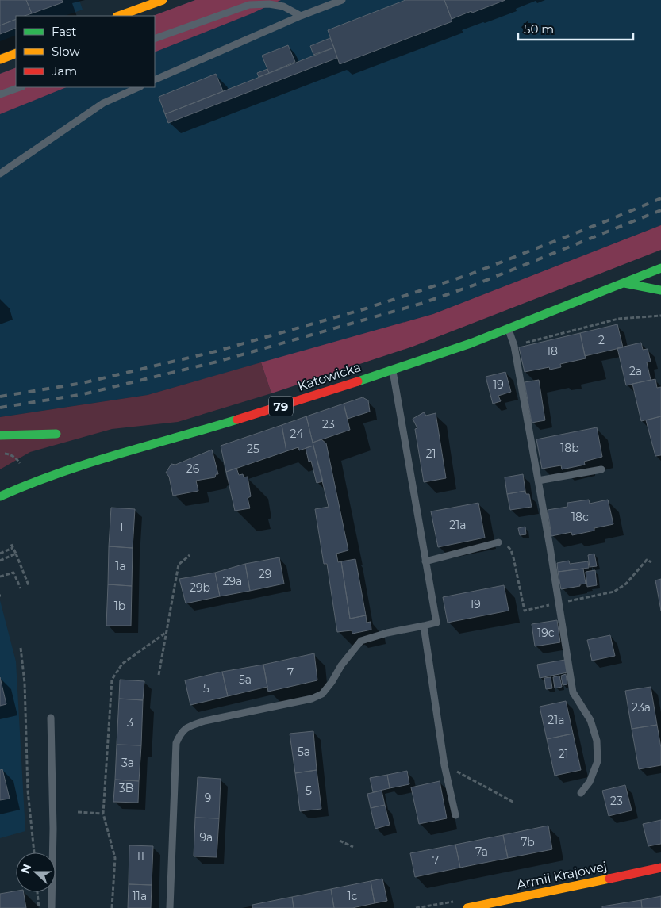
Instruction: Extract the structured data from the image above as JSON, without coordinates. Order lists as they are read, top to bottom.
{
  "streets": {
    "main road": ["Katowicka", "79", "Armii Krajowej"]
  },
  "house_numbers": [
    "2",
    "18",
    "2a",
    "19",
    "23",
    "24",
    "18b",
    "25",
    "21",
    "26",
    "18c",
    "21a",
    "1",
    "1a",
    "29",
    "29a",
    "29b",
    "19",
    "1b",
    "19c",
    "7",
    "5a",
    "5",
    "23a",
    "21a",
    "3",
    "5a",
    "21",
    "3a",
    "3B",
    "5",
    "9",
    "23",
    "9a",
    "7b",
    "7a",
    "11",
    "7",
    "11a",
    "1c"
  ],
  "legend": ["Fast", "Slow", "Jam"],
  "scale_bar": "50 m",
  "north": "left"
}
